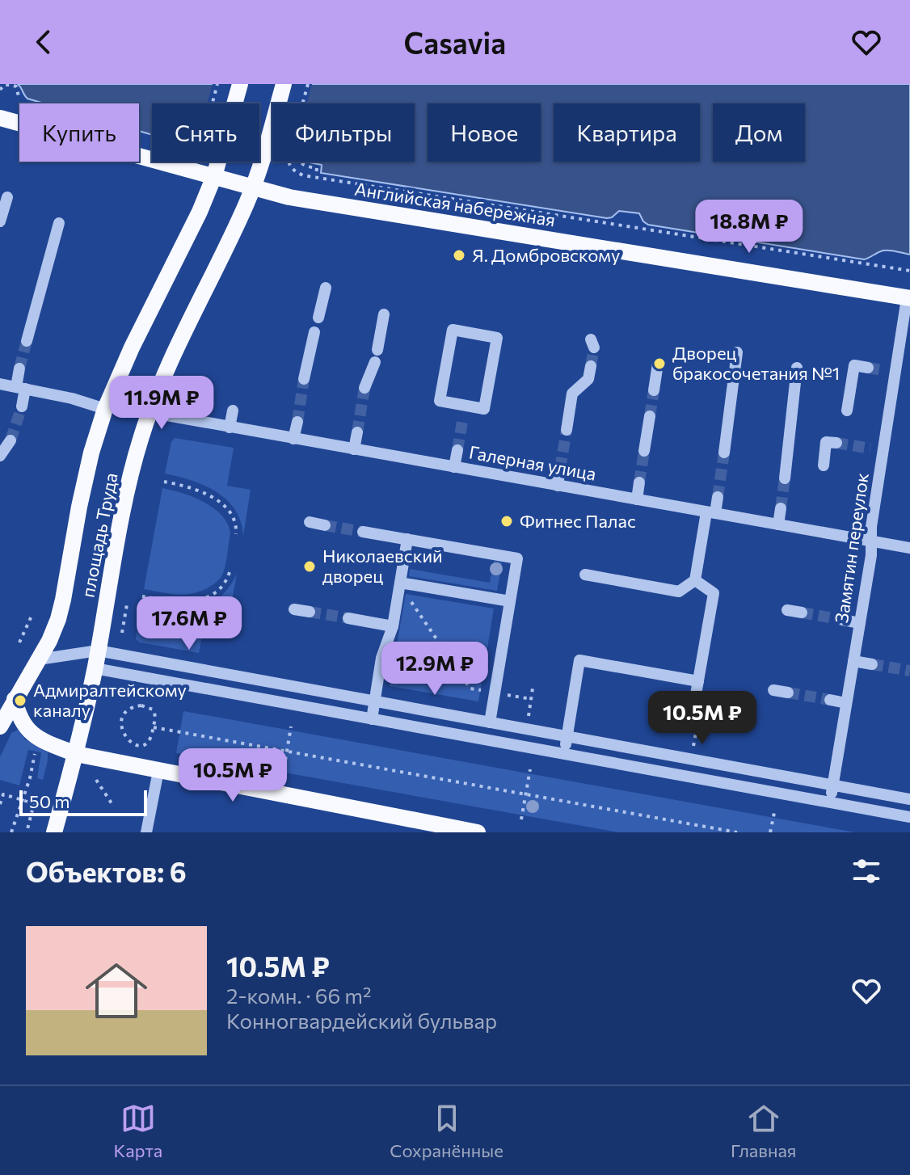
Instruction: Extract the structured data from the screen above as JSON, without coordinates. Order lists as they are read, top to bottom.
{
  "streets": {
    "main road": ["Английская набережная", "площадь Труда"],
    "street": ["Галерная улица", "Замятин переулок"]
  },
  "crossings": [
    ["Английская набережная", "площадь Труда"],
    ["Английская набережная", "Замятин переулок"],
    ["Галерная улица", "площадь Труда"],
    ["Галерная улица", "Замятин переулок"]
  ],
  "places": [
    "Я. Домбровскому",
    "Дворец бракосочетания №1",
    "Фитнес Палас",
    "Николаевский дворец",
    "Адмиралтейскому каналу"
  ],
  "scale_bar": "50 m",
  "page": {
    "header": "Casavia",
    "chip": [
      "Купить",
      "Снять",
      "Фильтры",
      "Новое",
      "Квартира",
      "Дом"
    ],
    "price": [
      "18.8M ₽",
      "11.9M ₽",
      "17.6M ₽",
      "12.9M ₽",
      "10.5M ₽",
      "10.5M ₽"
    ],
    "scale": "50 m",
    "heading": "Объектов: 6",
    "list": [
      {
        "name": "10.5M ₽",
        "note": "2-комн. · 66 m² · Конногвардейский бульвар"
      }
    ],
    "tabs": ["Карта", "Сохранённые", "Главная"]
  }
}
